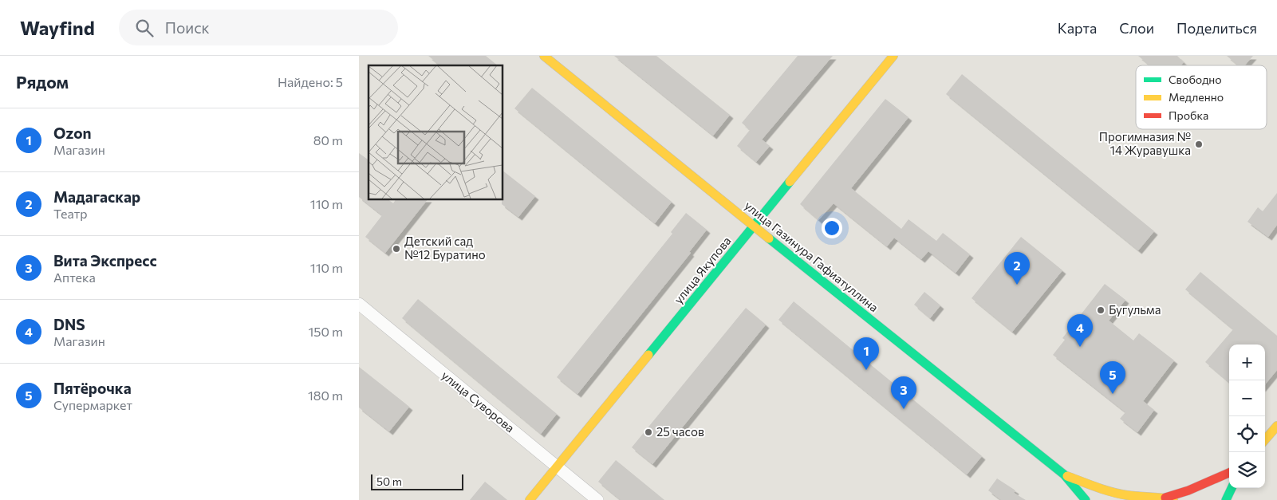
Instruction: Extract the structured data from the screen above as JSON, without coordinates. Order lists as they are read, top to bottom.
{
  "streets": {
    "main road": ["улица Газинура Гафиатуллина", "улица Якупова"],
    "street": ["улица Суворова"]
  },
  "crossings": [
    ["улица Газинура Гафиатуллина", "улица Якупова"],
    ["улица Якупова", "улица Суворова"]
  ],
  "places": [
    "Прогимназия № 14 Журавушка",
    "Детский сад №12 Буратино",
    "Бугульма",
    "25 часов"
  ],
  "legend": ["Свободно", "Медленно", "Пробка"],
  "scale_bar": "50 m",
  "page": {
    "header": "Wayfind",
    "search": "Поиск",
    "nav": ["Карта", "Слои", "Поделиться"],
    "heading": ["Рядом", "Найдено: 5"],
    "list": [
      {
        "mark": "1",
        "name": "Ozon",
        "note": "Магазин",
        "value": "80 m"
      },
      {
        "mark": "2",
        "name": "Мадагаскар",
        "note": "Театр",
        "value": "110 m"
      },
      {
        "mark": "3",
        "name": "Вита Экспресс",
        "note": "Аптека",
        "value": "110 m"
      },
      {
        "mark": "4",
        "name": "DNS",
        "note": "Магазин",
        "value": "150 m"
      },
      {
        "mark": "5",
        "name": "Пятёрочка",
        "note": "Супермаркет",
        "value": "180 m"
      }
    ],
    "pins": [
      "2",
      "4",
      "1",
      "5",
      "3"
    ],
    "map_buttons": ["+", "−"],
    "scale": "50 m"
  }
}
